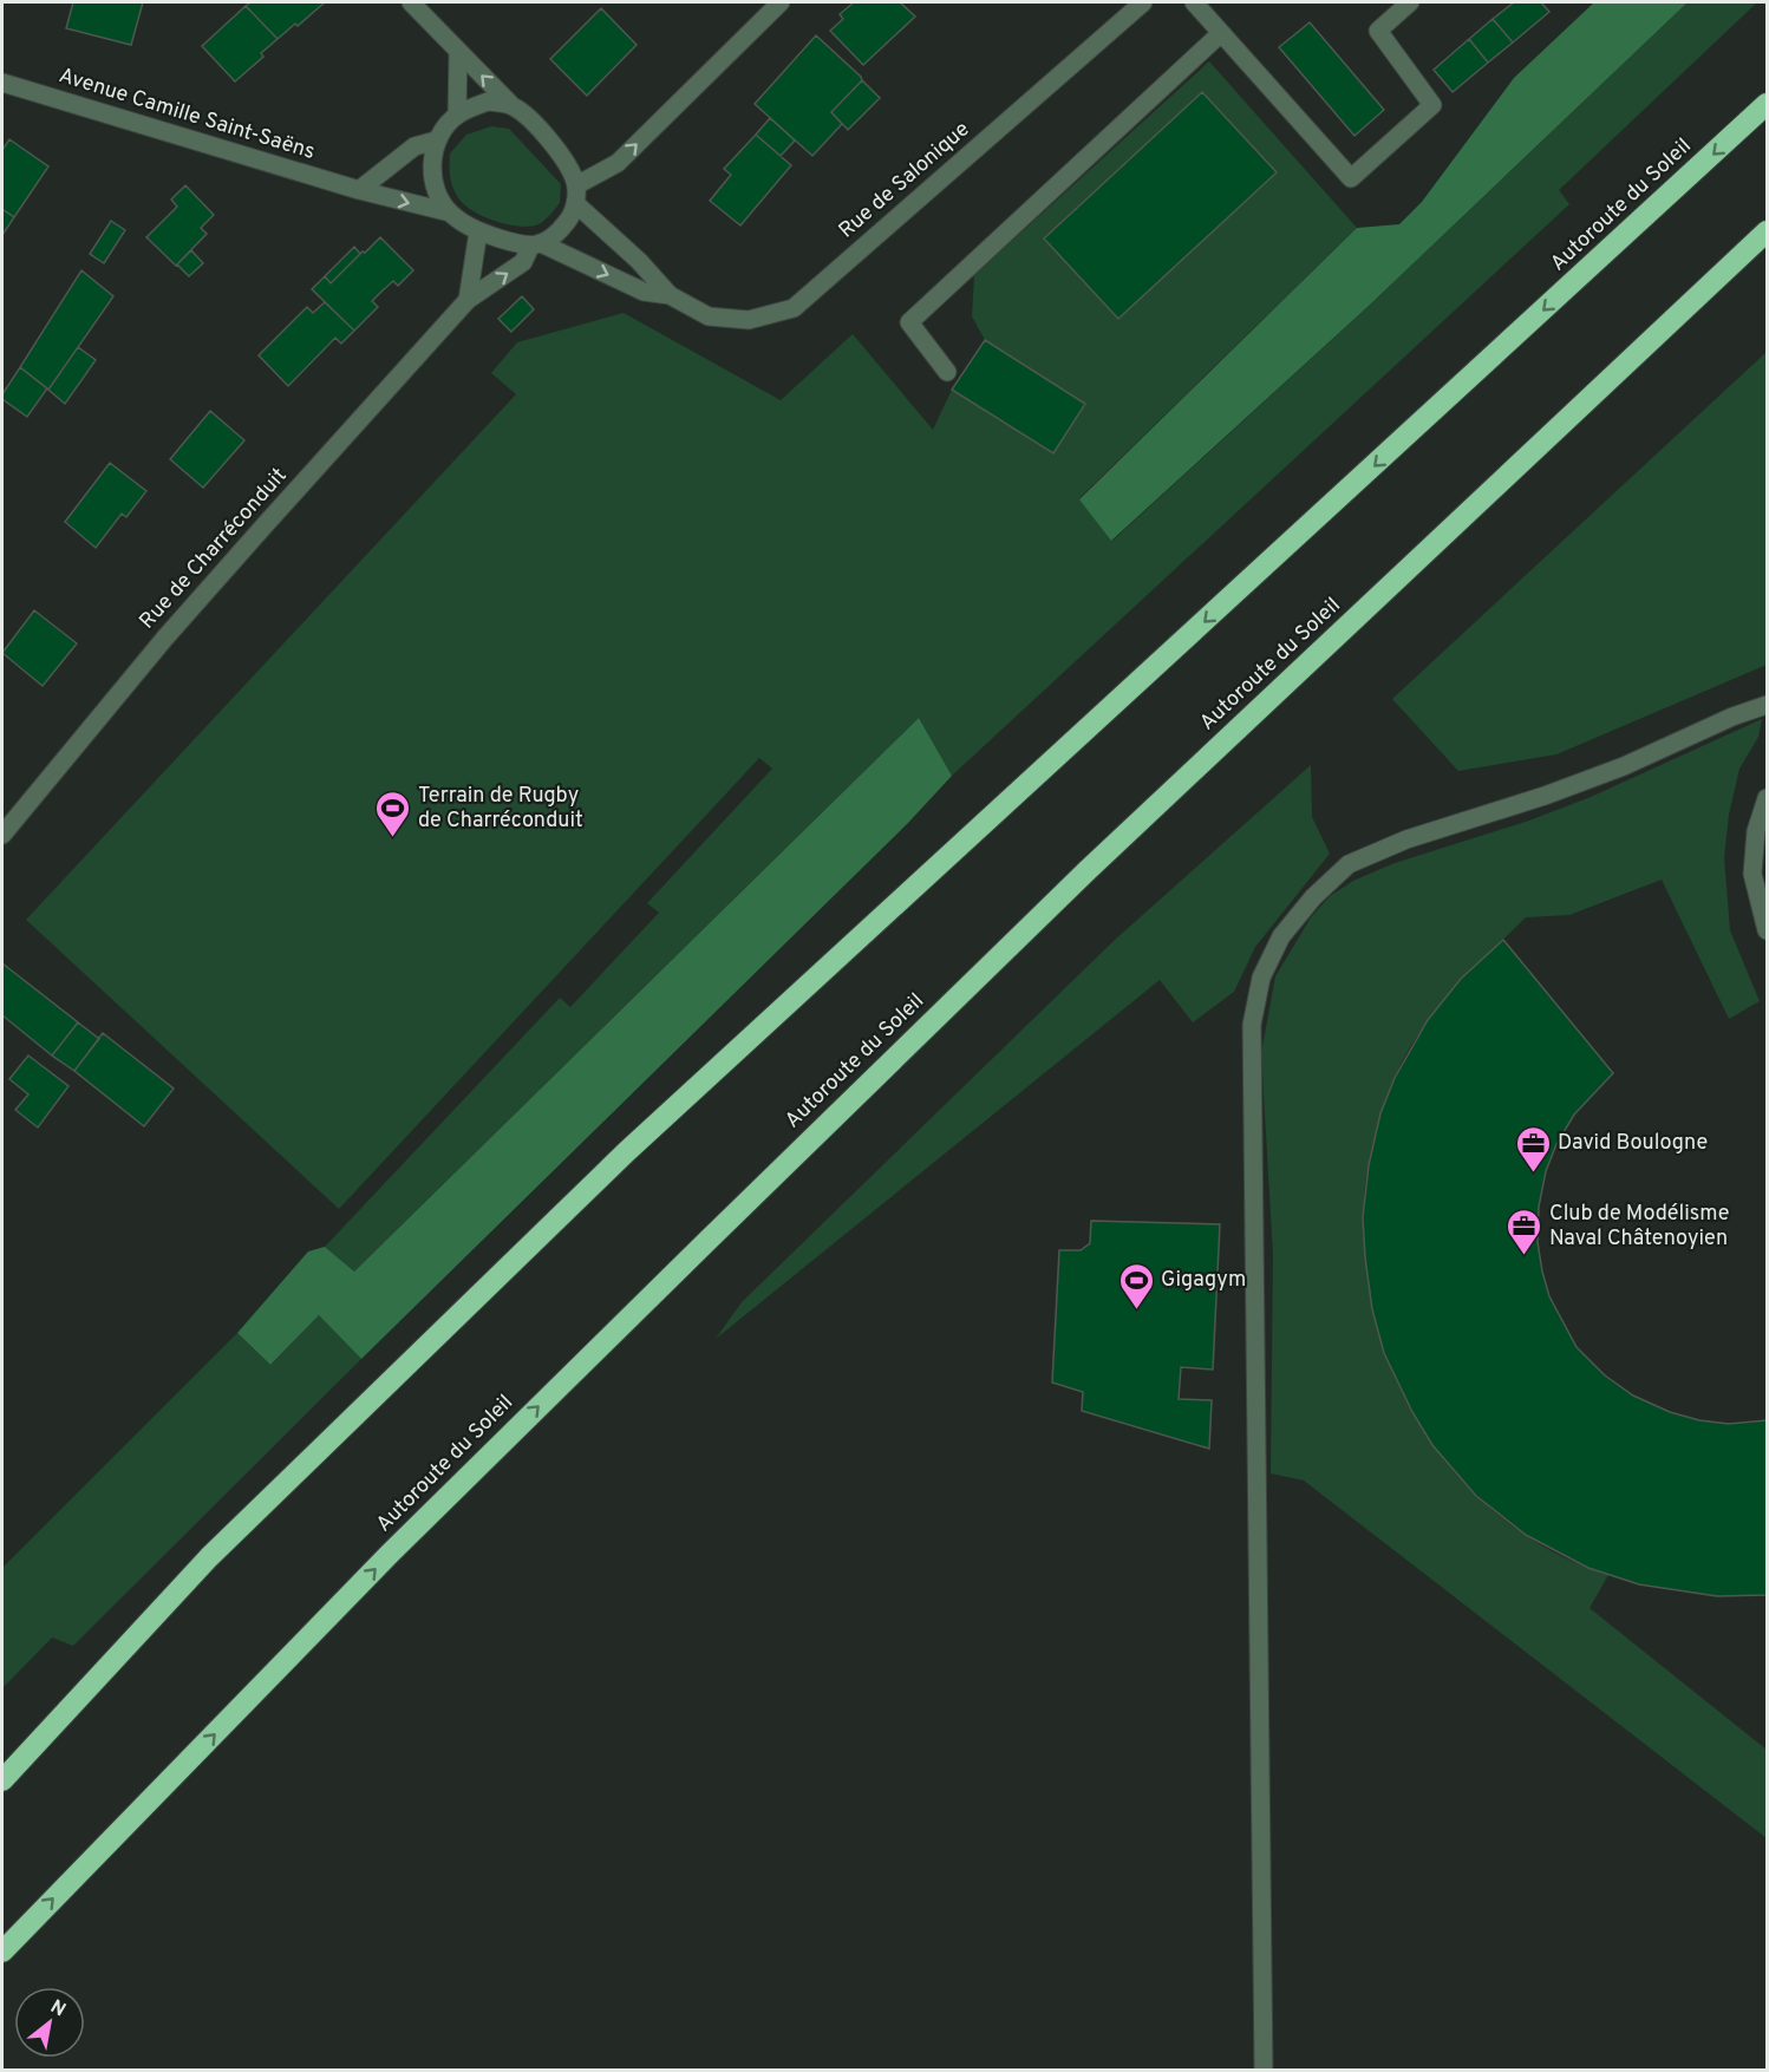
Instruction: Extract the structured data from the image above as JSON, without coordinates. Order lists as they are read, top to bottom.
{
  "streets": {
    "highway": ["Autoroute du Soleil"],
    "street": ["Avenue Camille Saint-Saëns", "Rue de Salonique", "Rue de Charréconduit"]
  },
  "crossings": [
    ["Avenue Camille Saint-Saëns", "Rue de Salonique"],
    ["Avenue Camille Saint-Saëns", "Rue de Charréconduit"],
    ["Rue de Salonique", "Rue de Charréconduit"]
  ],
  "places": {
    "sports": ["Terrain de Rugby de Charréconduit", "Gigagym"],
    "office": ["David Boulogne", "Club de Modélisme Naval Châtenoyien"]
  },
  "north": "top right"
}
